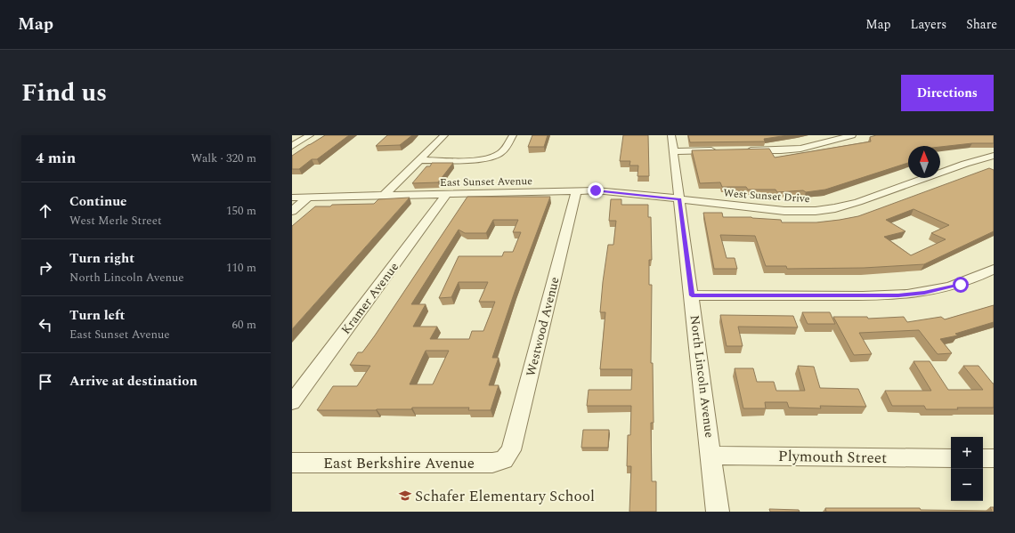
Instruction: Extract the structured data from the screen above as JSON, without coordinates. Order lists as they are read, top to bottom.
{
  "streets": {
    "street": [
      "East Sunset Avenue",
      "West Sunset Drive",
      "Kramer Avenue",
      "Westwood Avenue",
      "North Lincoln Avenue",
      "Plymouth Street",
      "East Berkshire Avenue"
    ]
  },
  "crossings": [
    ["East Sunset Avenue", "West Sunset Drive"],
    ["East Sunset Avenue", "Kramer Avenue"],
    ["East Sunset Avenue", "Westwood Avenue"],
    ["East Sunset Avenue", "North Lincoln Avenue"],
    ["West Sunset Drive", "North Lincoln Avenue"],
    ["Westwood Avenue", "East Berkshire Avenue"],
    ["North Lincoln Avenue", "Plymouth Street"]
  ],
  "places": {
    "school or university": ["Schafer Elementary School"]
  },
  "north": "top",
  "page": {
    "header": "Map",
    "nav": ["Map", "Layers", "Share"],
    "title": "Find us",
    "buttons": "Directions",
    "heading": ["4 min", "Walk · 320 m"],
    "list": [
      ["Continue", "West Merle Street", "150 m"],
      ["Turn right", "North Lincoln Avenue", "110 m"],
      ["Turn left", "East Sunset Avenue", "60 m"],
      "Arrive at destination"
    ],
    "map_buttons": ["+", "−"]
  }
}
